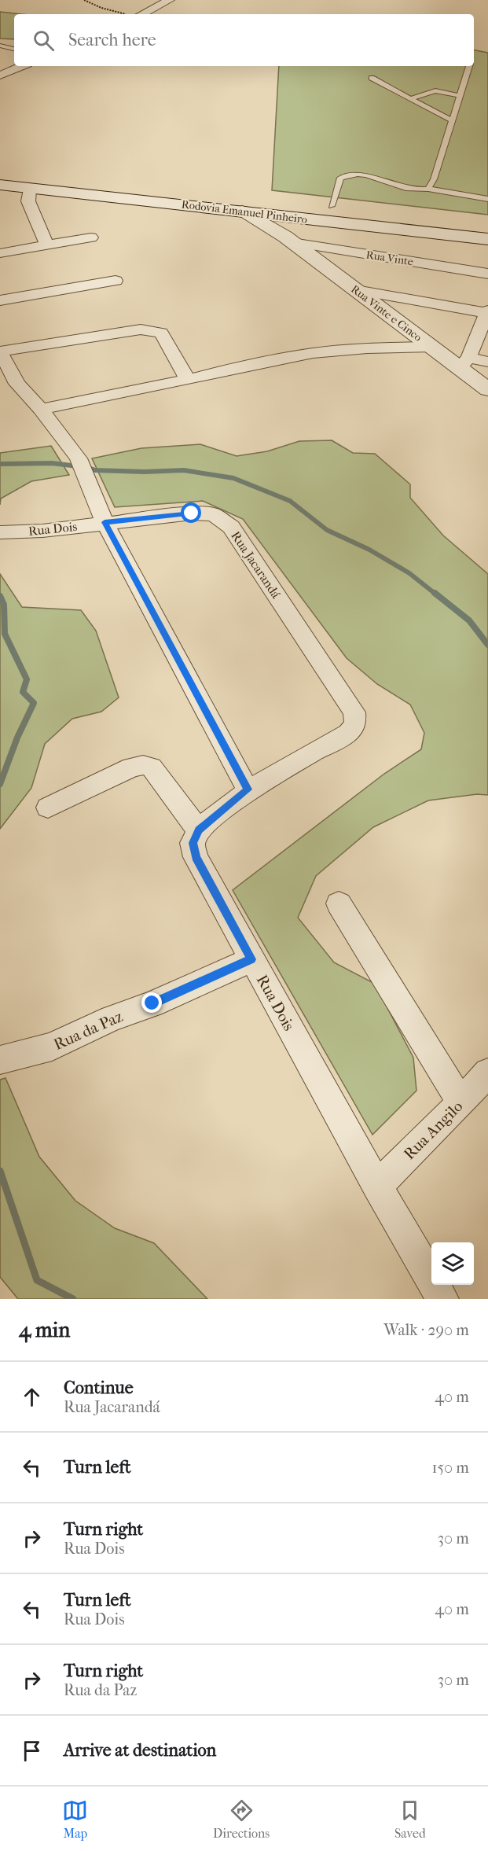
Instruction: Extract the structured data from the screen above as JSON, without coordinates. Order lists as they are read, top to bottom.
{
  "streets": {
    "main road": ["Rodovia Emanuel Pinheiro", "Rua Vinte e Cinco"],
    "street": [
      "Rua Vinte",
      "Rua Dois",
      "Rua Jacarandá",
      "Rua da Paz",
      "Rua Angilo"
    ]
  },
  "crossings": [
    ["Rodovia Emanuel Pinheiro", "Rua Vinte e Cinco"],
    ["Rua Vinte", "Rua Vinte e Cinco"],
    ["Rua Dois", "Rua Jacarandá"],
    ["Rua Dois", "Rua da Paz"],
    ["Rua Dois", "Rua Angilo"]
  ],
  "page": {
    "search": "Search here",
    "heading": ["4 min", "Walk · 290 m"],
    "list": [
      ["Continue", "Rua Jacarandá", "40 m"],
      ["Turn left", "150 m"],
      ["Turn right", "Rua Dois", "30 m"],
      ["Turn left", "Rua Dois", "40 m"],
      ["Turn right", "Rua da Paz", "30 m"],
      "Arrive at destination"
    ],
    "nav": ["Map", "Directions", "Saved"]
  }
}
